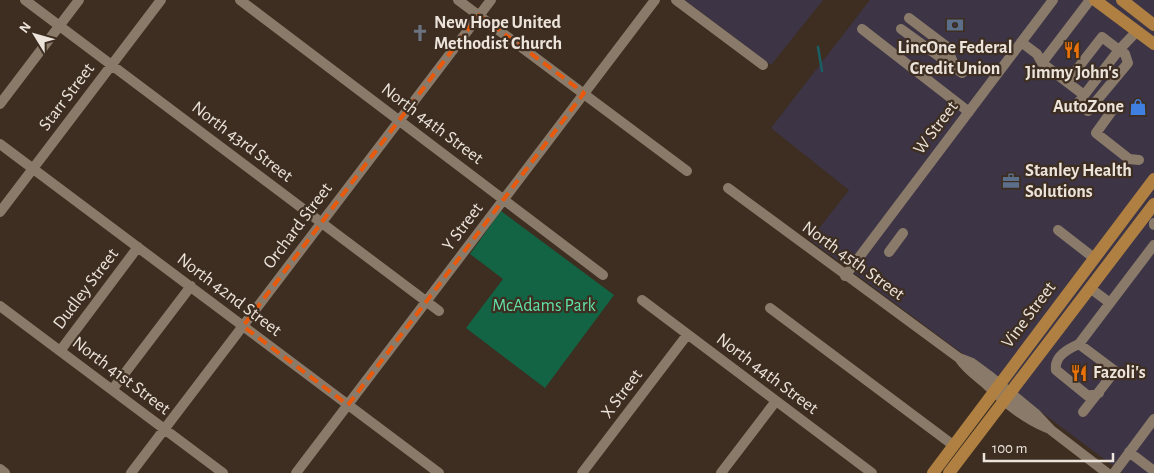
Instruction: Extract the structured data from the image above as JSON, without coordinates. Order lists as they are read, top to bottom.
{
  "streets": {
    "main road": ["Vine Street"],
    "street": [
      "Starr Street",
      "North 44th Street",
      "W Street",
      "North 43rd Street",
      "Orchard Street",
      "Y Street",
      "North 45th Street",
      "Dudley Street",
      "North 42nd Street",
      "North 41st Street",
      "X Street"
    ]
  },
  "crossings": [
    ["Starr Street", "North 43rd Street"],
    ["Starr Street", "North 42nd Street"],
    ["North 44th Street", "Orchard Street"],
    ["North 44th Street", "Y Street"],
    ["North 44th Street", "X Street"],
    ["W Street", "North 45th Street"],
    ["North 43rd Street", "Orchard Street"],
    ["North 43rd Street", "Y Street"],
    ["Orchard Street", "North 42nd Street"],
    ["Orchard Street", "North 41st Street"],
    ["Y Street", "North 42nd Street"],
    ["North 45th Street", "Vine Street"],
    ["Dudley Street", "North 42nd Street"],
    ["Dudley Street", "North 41st Street"]
  ],
  "parks": ["McAdams Park"],
  "places": {
    "bank": ["LincOne Federal Credit Union"],
    "church": ["New Hope United Methodist Church"],
    "restaurant": ["Jimmy John's", "Fazoli's"],
    "shop": ["AutoZone"],
    "office": ["Stanley Health Solutions"]
  },
  "scale_bar": "100 m",
  "north": "top left"
}
